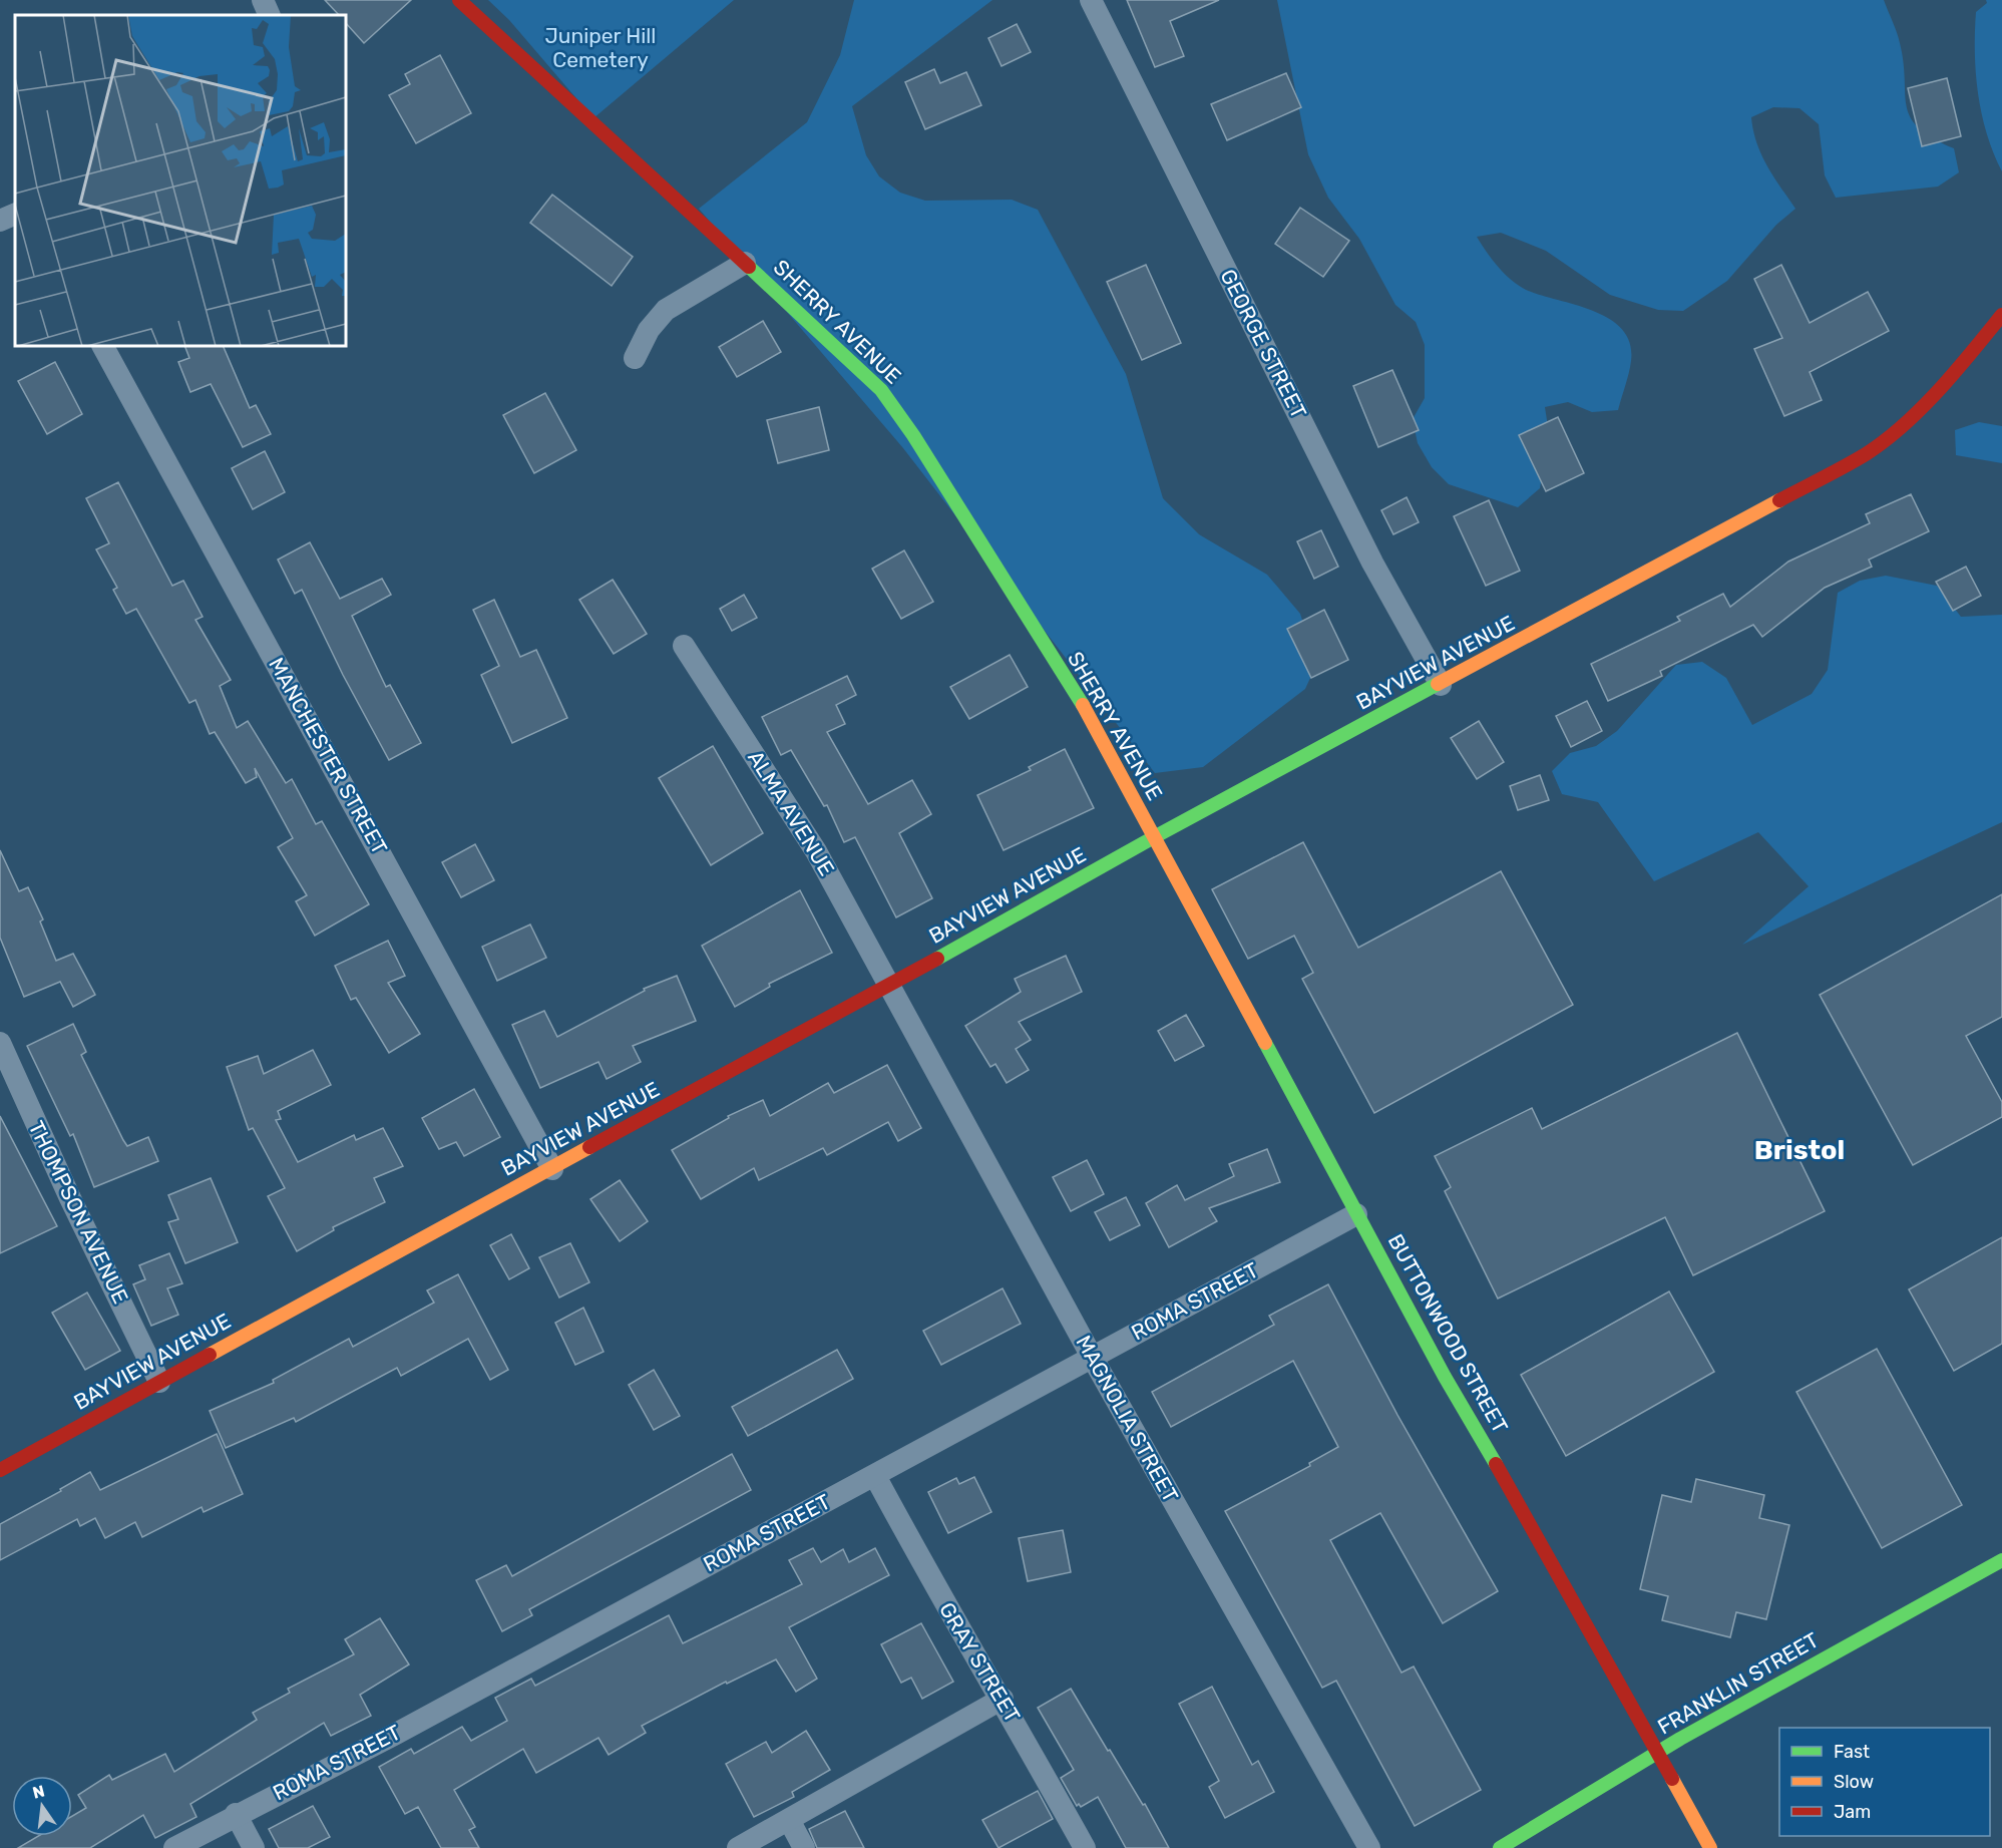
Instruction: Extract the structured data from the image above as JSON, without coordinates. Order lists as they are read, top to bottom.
{
  "streets": {
    "street": [
      "SHERRY AVENUE",
      "GEORGE STREET",
      "BAYVIEW AVENUE",
      "MANCHESTER STREET",
      "ALMA AVENUE",
      "THOMPSON AVENUE",
      "ROMA STREET",
      "BUTTONWOOD STREET",
      "MAGNOLIA STREET",
      "GRAY STREET",
      "FRANKLIN STREET"
    ]
  },
  "crossings": [
    ["SHERRY AVENUE", "BAYVIEW AVENUE"],
    ["SHERRY AVENUE", "BUTTONWOOD STREET"],
    ["GEORGE STREET", "BAYVIEW AVENUE"],
    ["BAYVIEW AVENUE", "MANCHESTER STREET"],
    ["BAYVIEW AVENUE", "ALMA AVENUE"],
    ["BAYVIEW AVENUE", "THOMPSON AVENUE"],
    ["BAYVIEW AVENUE", "BUTTONWOOD STREET"],
    ["BAYVIEW AVENUE", "MAGNOLIA STREET"],
    ["ALMA AVENUE", "MAGNOLIA STREET"],
    ["ROMA STREET", "BUTTONWOOD STREET"],
    ["ROMA STREET", "MAGNOLIA STREET"],
    ["ROMA STREET", "GRAY STREET"],
    ["BUTTONWOOD STREET", "FRANKLIN STREET"]
  ],
  "districts": ["Bristol"],
  "parks": ["Juniper Hill Cemetery"],
  "legend": ["Fast", "Slow", "Jam"],
  "north": "top"
}
